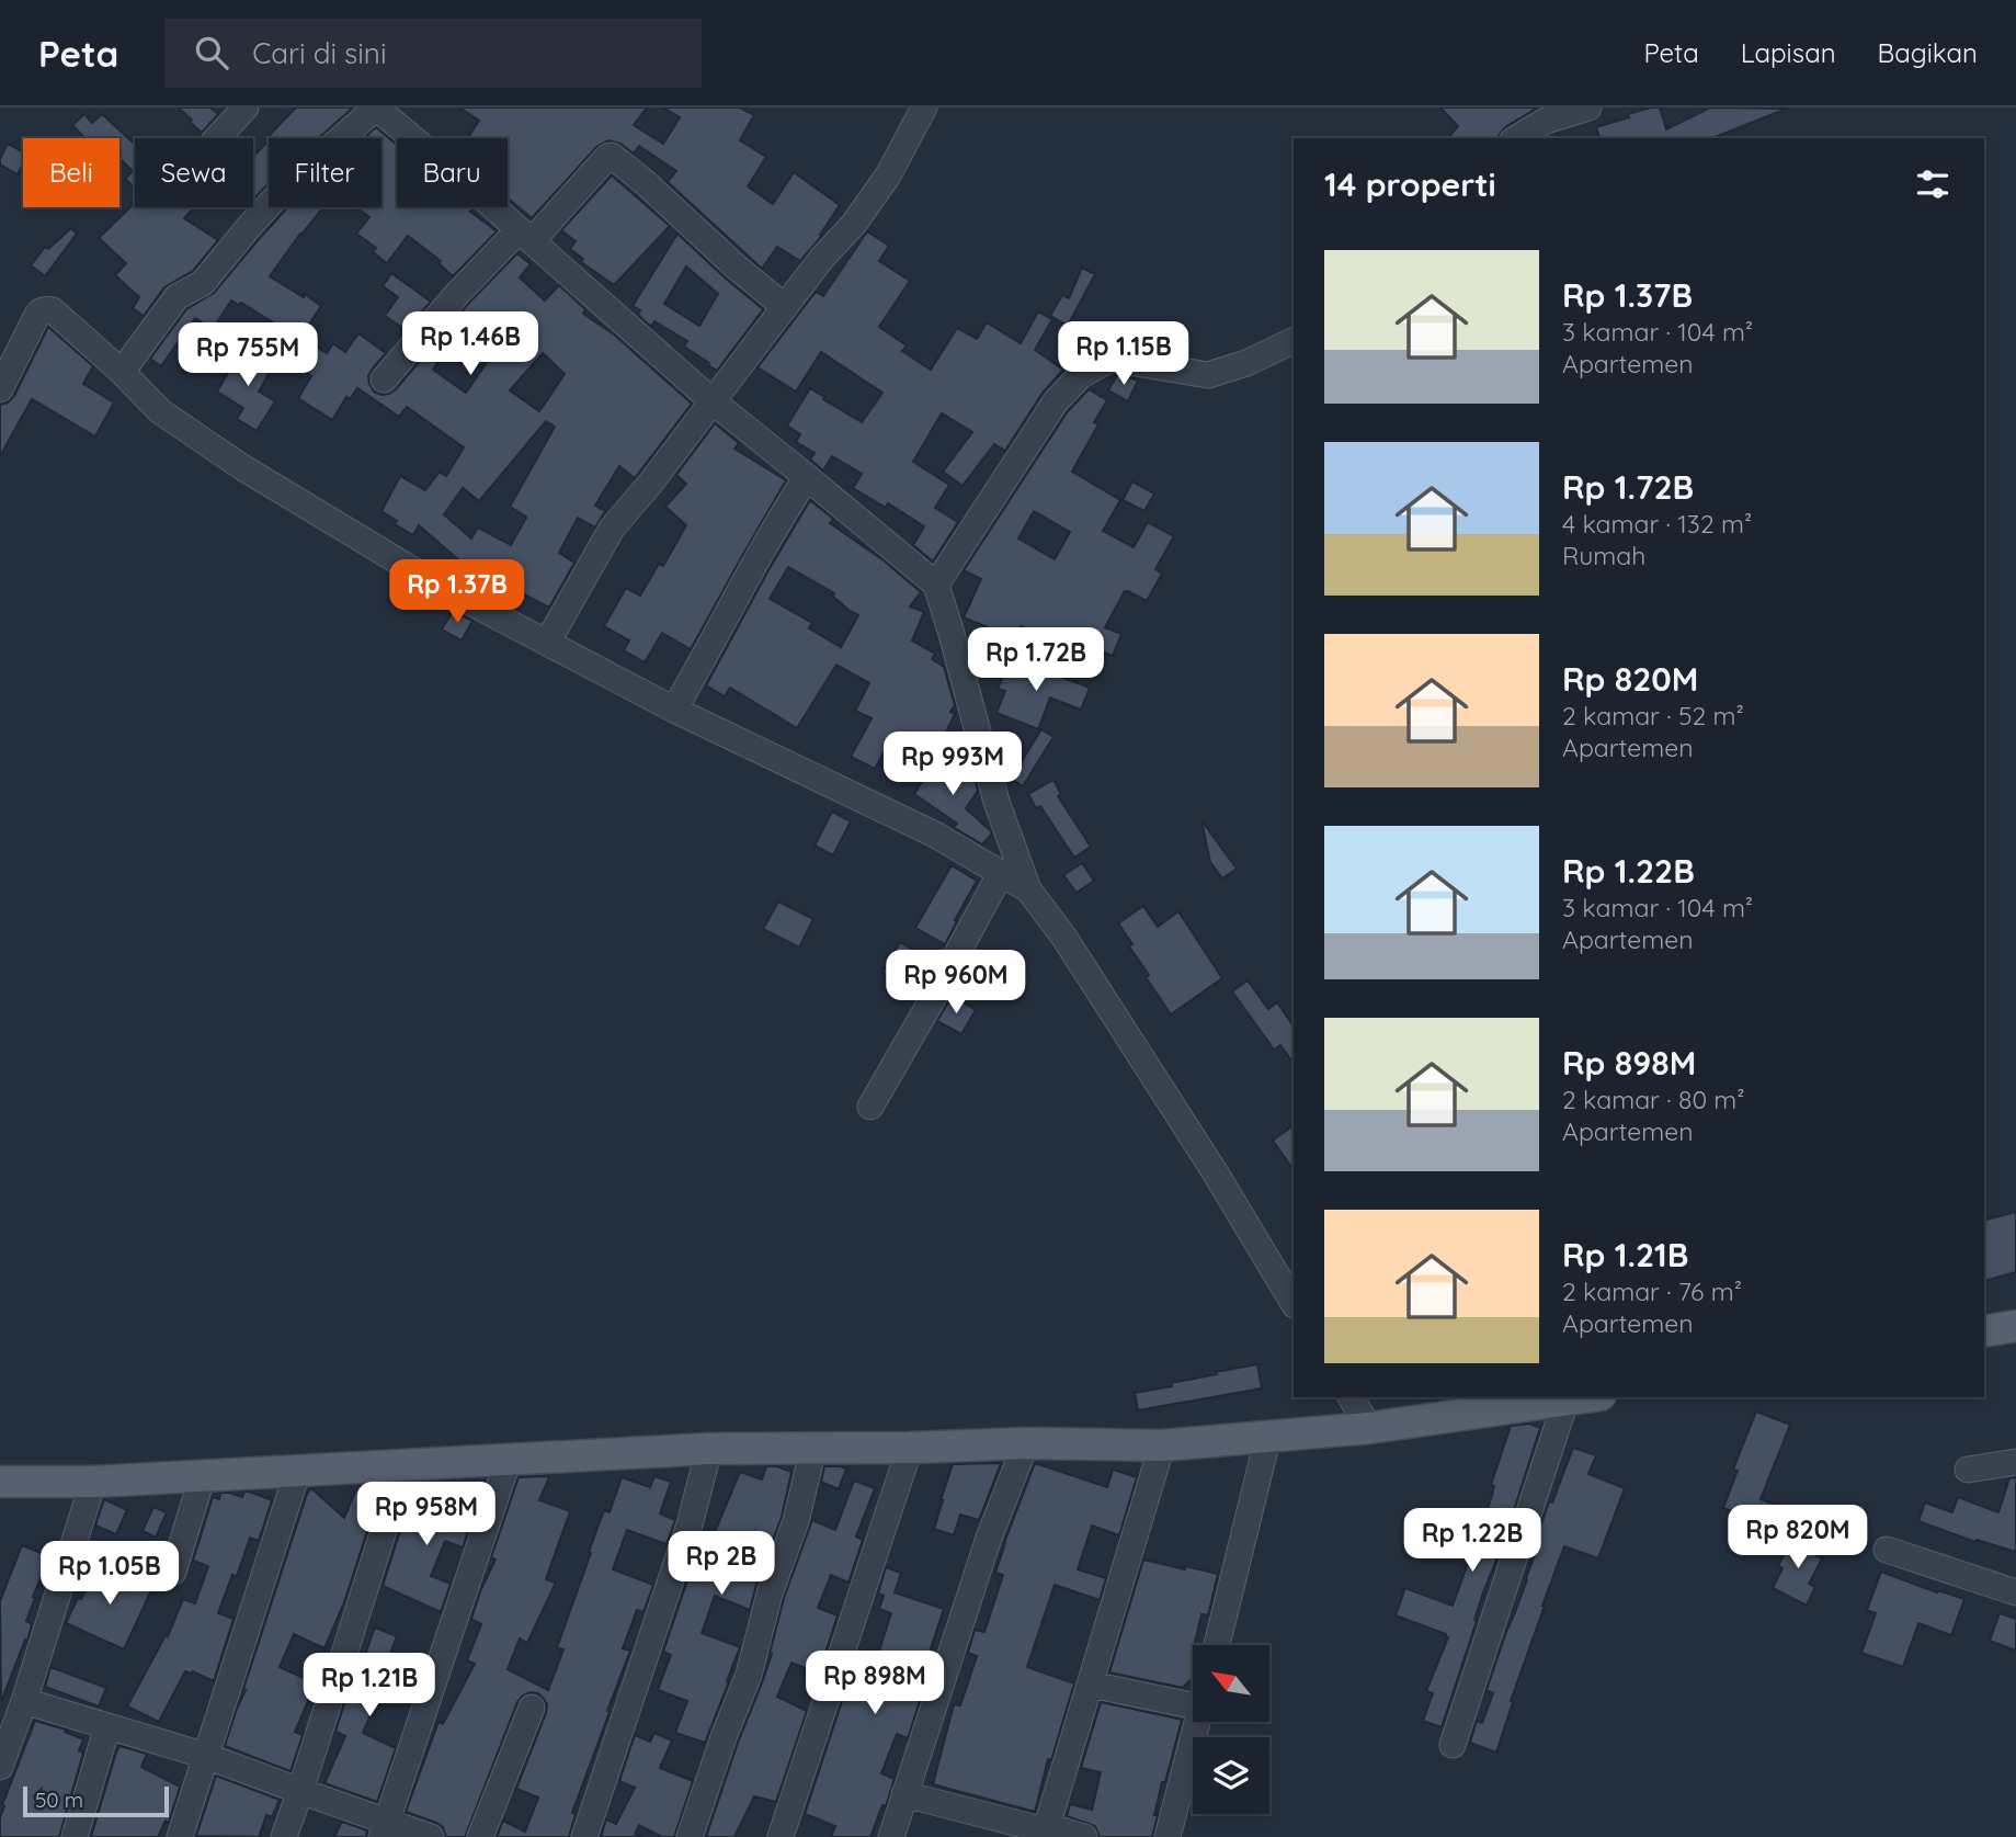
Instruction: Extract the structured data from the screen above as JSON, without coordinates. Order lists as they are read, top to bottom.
{
  "scale_bar": "50 m",
  "north": "top left",
  "page": {
    "header": "Peta",
    "search": "Cari di sini",
    "nav": ["Peta", "Lapisan", "Bagikan"],
    "chip": [
      "Beli",
      "Sewa",
      "Filter",
      "Baru"
    ],
    "heading": "14 properti",
    "list": [
      {
        "name": "Rp 1.37B",
        "note": "3 kamar · 104 m² · Apartemen"
      },
      {
        "name": "Rp 1.72B",
        "note": "4 kamar · 132 m² · Rumah"
      },
      {
        "name": "Rp 820M",
        "note": "2 kamar · 52 m² · Apartemen"
      },
      {
        "name": "Rp 1.22B",
        "note": "3 kamar · 104 m² · Apartemen"
      },
      {
        "name": "Rp 898M",
        "note": "2 kamar · 80 m² · Apartemen"
      },
      {
        "name": "Rp 1.21B",
        "note": "2 kamar · 76 m² · Apartemen"
      }
    ],
    "price": [
      "Rp 1.46B",
      "Rp 1.15B",
      "Rp 755M",
      "Rp 1.37B",
      "Rp 1.72B",
      "Rp 993M",
      "Rp 960M",
      "Rp 958M",
      "Rp 820M",
      "Rp 1.22B",
      "Rp 2B",
      "Rp 1.05B",
      "Rp 898M",
      "Rp 1.21B"
    ],
    "scale": "50 m"
  }
}
